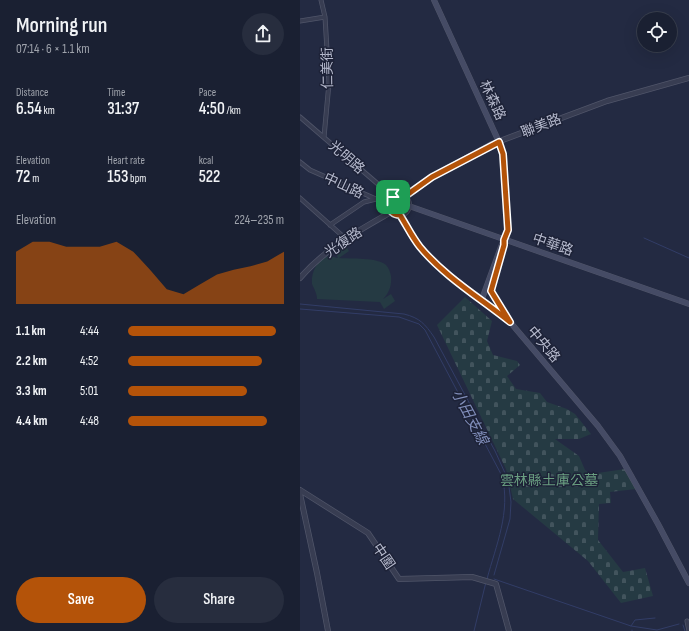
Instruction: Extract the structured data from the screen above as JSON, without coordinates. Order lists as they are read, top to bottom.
{
  "streets": {
    "main road": ["林森路", "中華路", "中央路"],
    "street": [
      "仁美街",
      "聯美路",
      "光明路",
      "中山路",
      "光復路",
      "中圍"
    ]
  },
  "crossings": [
    ["仁美街", "光明路"],
    ["林森路", "聯美路"],
    ["林森路", "中華路"],
    ["林森路", "中央路"],
    ["聯美路", "光明路"],
    ["聯美路", "中山路"],
    ["聯美路", "光復路"],
    ["聯美路", "中華路"],
    ["聯美路", "中央路"],
    ["光明路", "中山路"],
    ["光明路", "光復路"],
    ["光明路", "中華路"],
    ["光明路", "中央路"],
    ["中山路", "光復路"],
    ["中山路", "中華路"],
    ["中山路", "中央路"],
    ["光復路", "中華路"],
    ["光復路", "中央路"],
    ["中華路", "中央路"]
  ],
  "water": ["小田支線"],
  "parks": ["雲林縣土庫公墓"],
  "page": {
    "heading": ["Morning run", "07:14 · 6 × 1.1 km"],
    "stats": [
      ["Distance", "6.54 km"],
      ["Time", "31:37"],
      ["Pace", "4:50 /km"],
      ["Elevation", "72 m"],
      ["Heart rate", "153 bpm"],
      ["kcal", "522"]
    ],
    "chart": ["Elevation", "224–235 m"],
    "list": [
      {
        "name": "1.1 km",
        "note": "4:44"
      },
      {
        "name": "2.2 km",
        "note": "4:52"
      },
      {
        "name": "3.3 km",
        "note": "5:01"
      },
      {
        "name": "4.4 km",
        "note": "4:48"
      }
    ],
    "buttons": ["Save", "Share"]
  }
}
